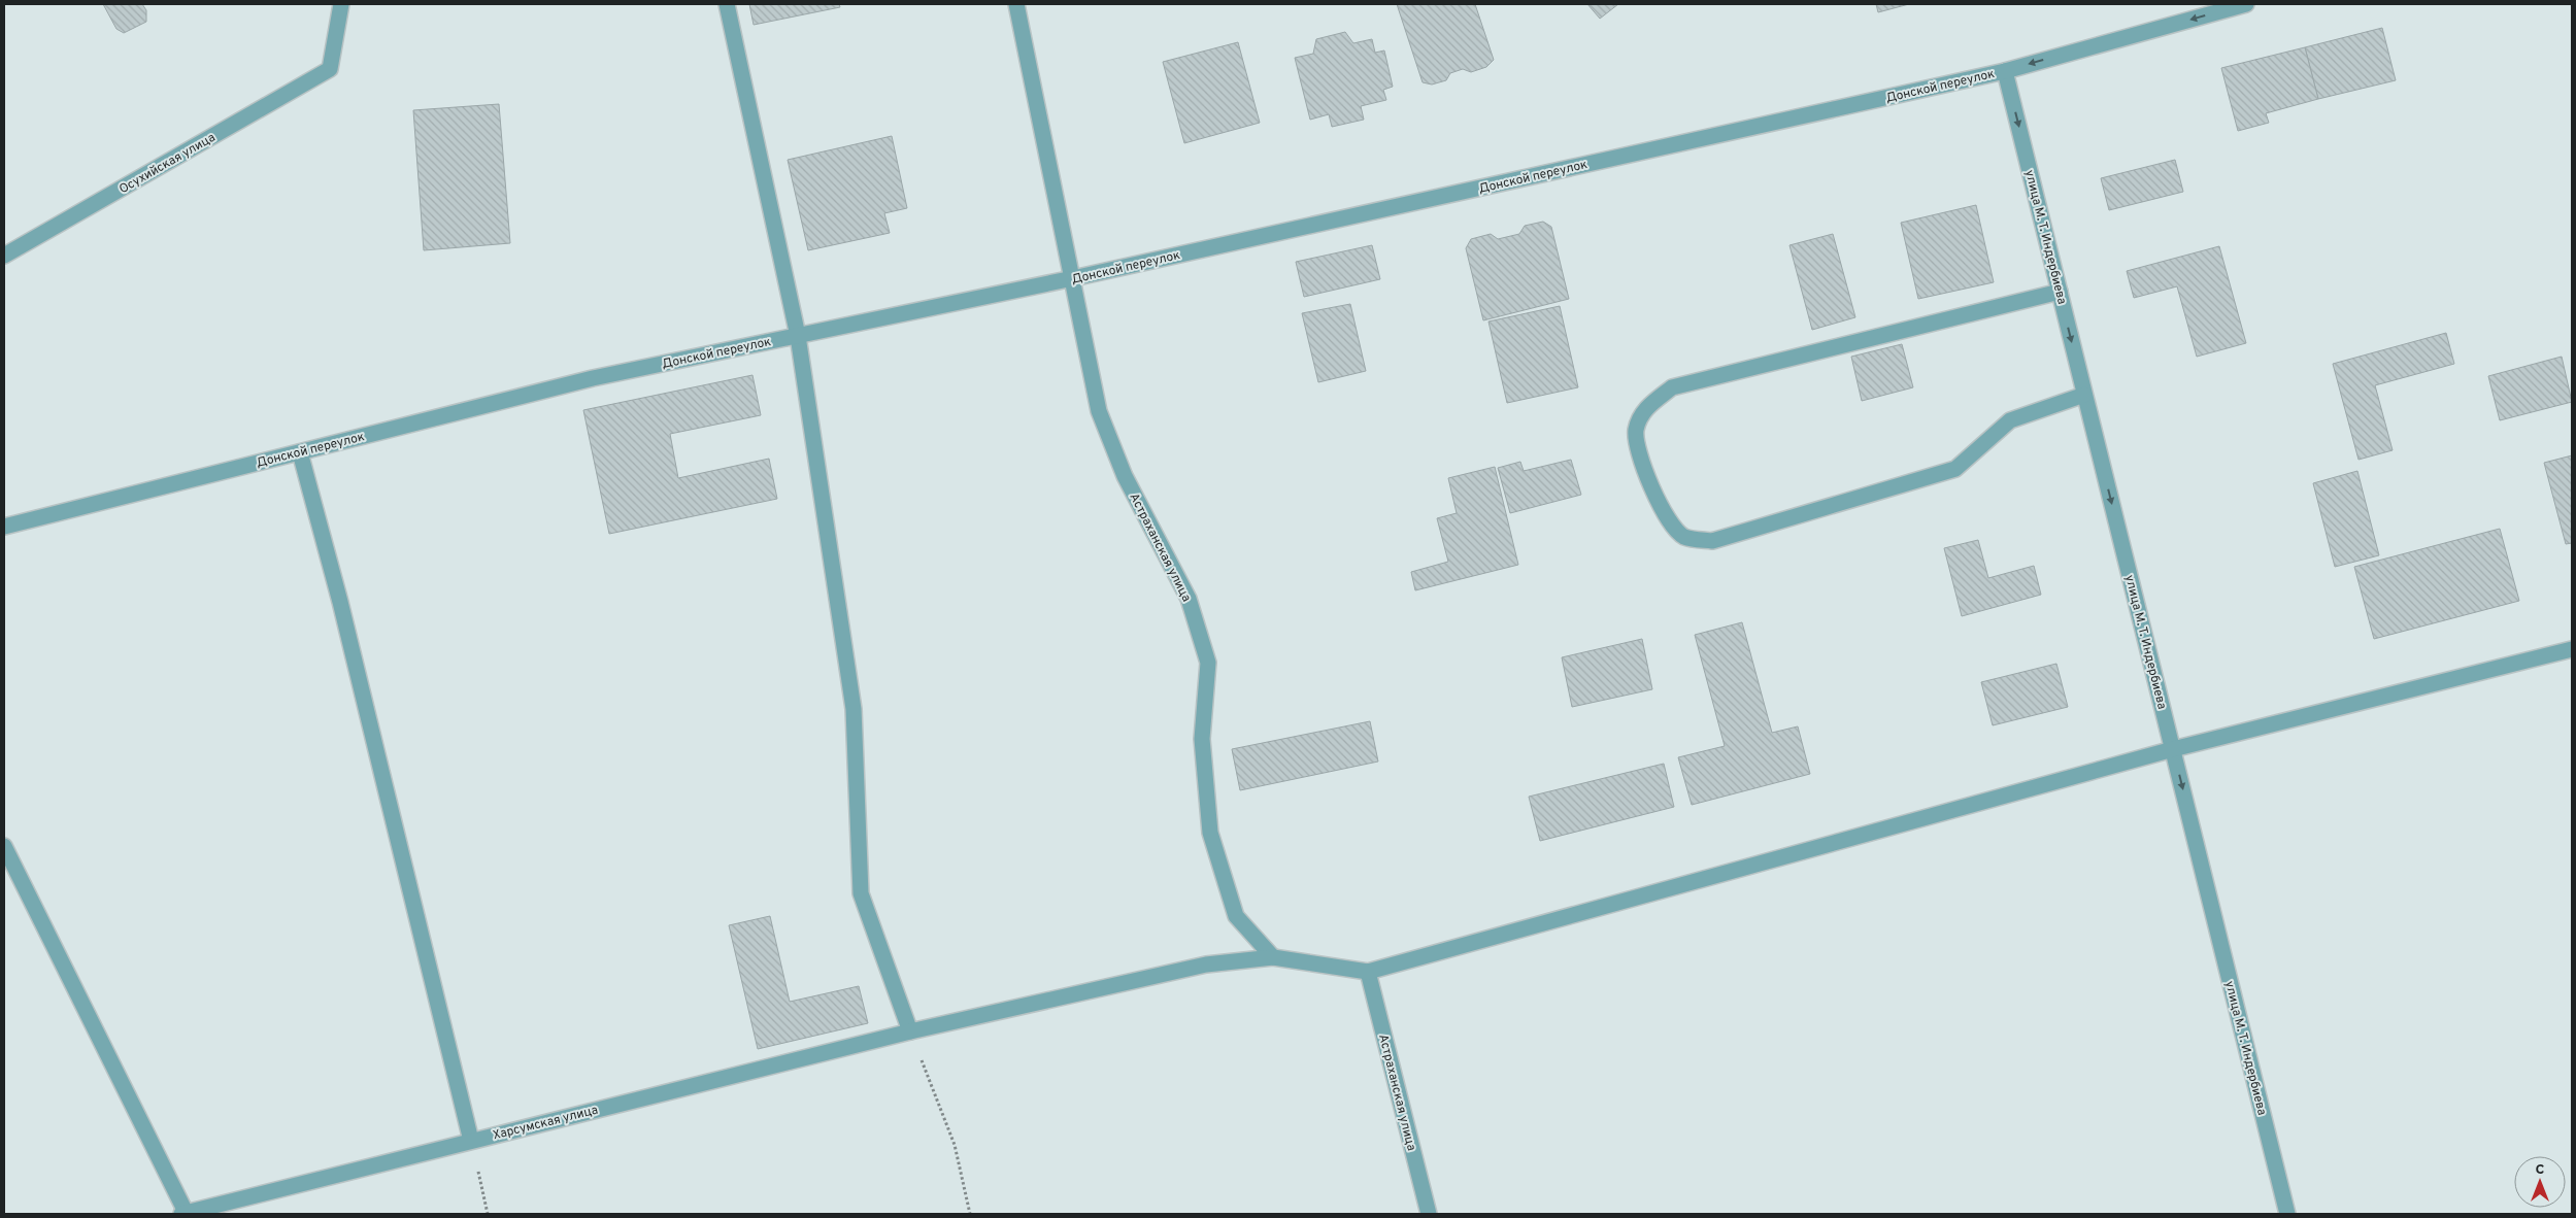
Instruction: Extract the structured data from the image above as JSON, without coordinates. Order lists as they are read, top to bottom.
{
  "streets": {
    "street": [
      "Донской переулок",
      "Осухийская улица",
      "улица М. Т. Индербиева",
      "Астраханская улица",
      "Харсумская улица"
    ]
  },
  "crossings": [
    ["Донской переулок", "улица М. Т. Индербиева"],
    ["Донской переулок", "Астраханская улица"],
    ["Астраханская улица", "Харсумская улица"]
  ],
  "one_way": ["улица М. Т. Индербиева"],
  "north": "top"
}
